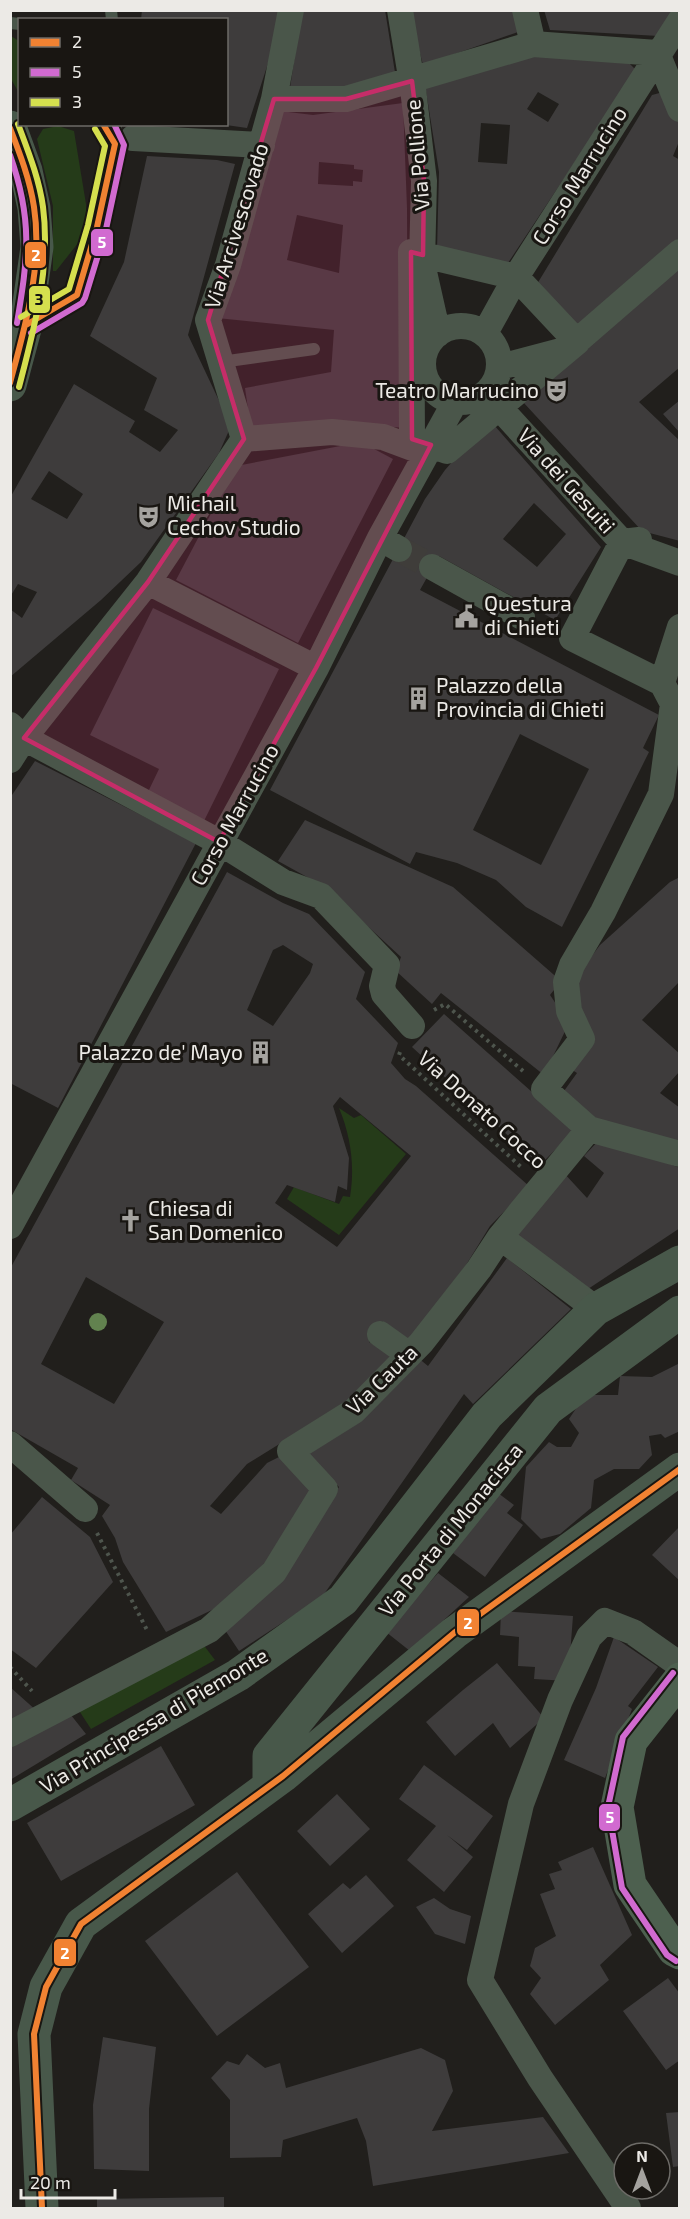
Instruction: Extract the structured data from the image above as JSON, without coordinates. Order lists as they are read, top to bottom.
{
  "streets": {
    "street": [
      "Via Pollione",
      "Corso Marrucino",
      "Via Arcivescovado",
      "Via dei Gesuiti",
      "Via Cauta",
      "Via Porta di Monacisca",
      "Via Principessa di Piemonte"
    ],
    "path": ["Via Donato Cocco"]
  },
  "crossings": [
    ["Via Pollione", "Corso Marrucino"],
    ["Via Pollione", "Via dei Gesuiti"],
    ["Corso Marrucino", "Via dei Gesuiti"],
    ["Via Donato Cocco", "Via Cauta"]
  ],
  "places": {
    "theatre": ["Teatro Marrucino", "Michail Cechov Studio"],
    "public building": ["Questura di Chieti"],
    "building": ["Palazzo della Provincia di Chieti", "Palazzo de' Mayo"],
    "church": ["Chiesa di San Domenico"]
  },
  "lines": ["transit line 2", "transit line 5", "transit line 3"],
  "legend": ["2", "5", "3"],
  "scale_bar": "20 m",
  "north": "top"
}
